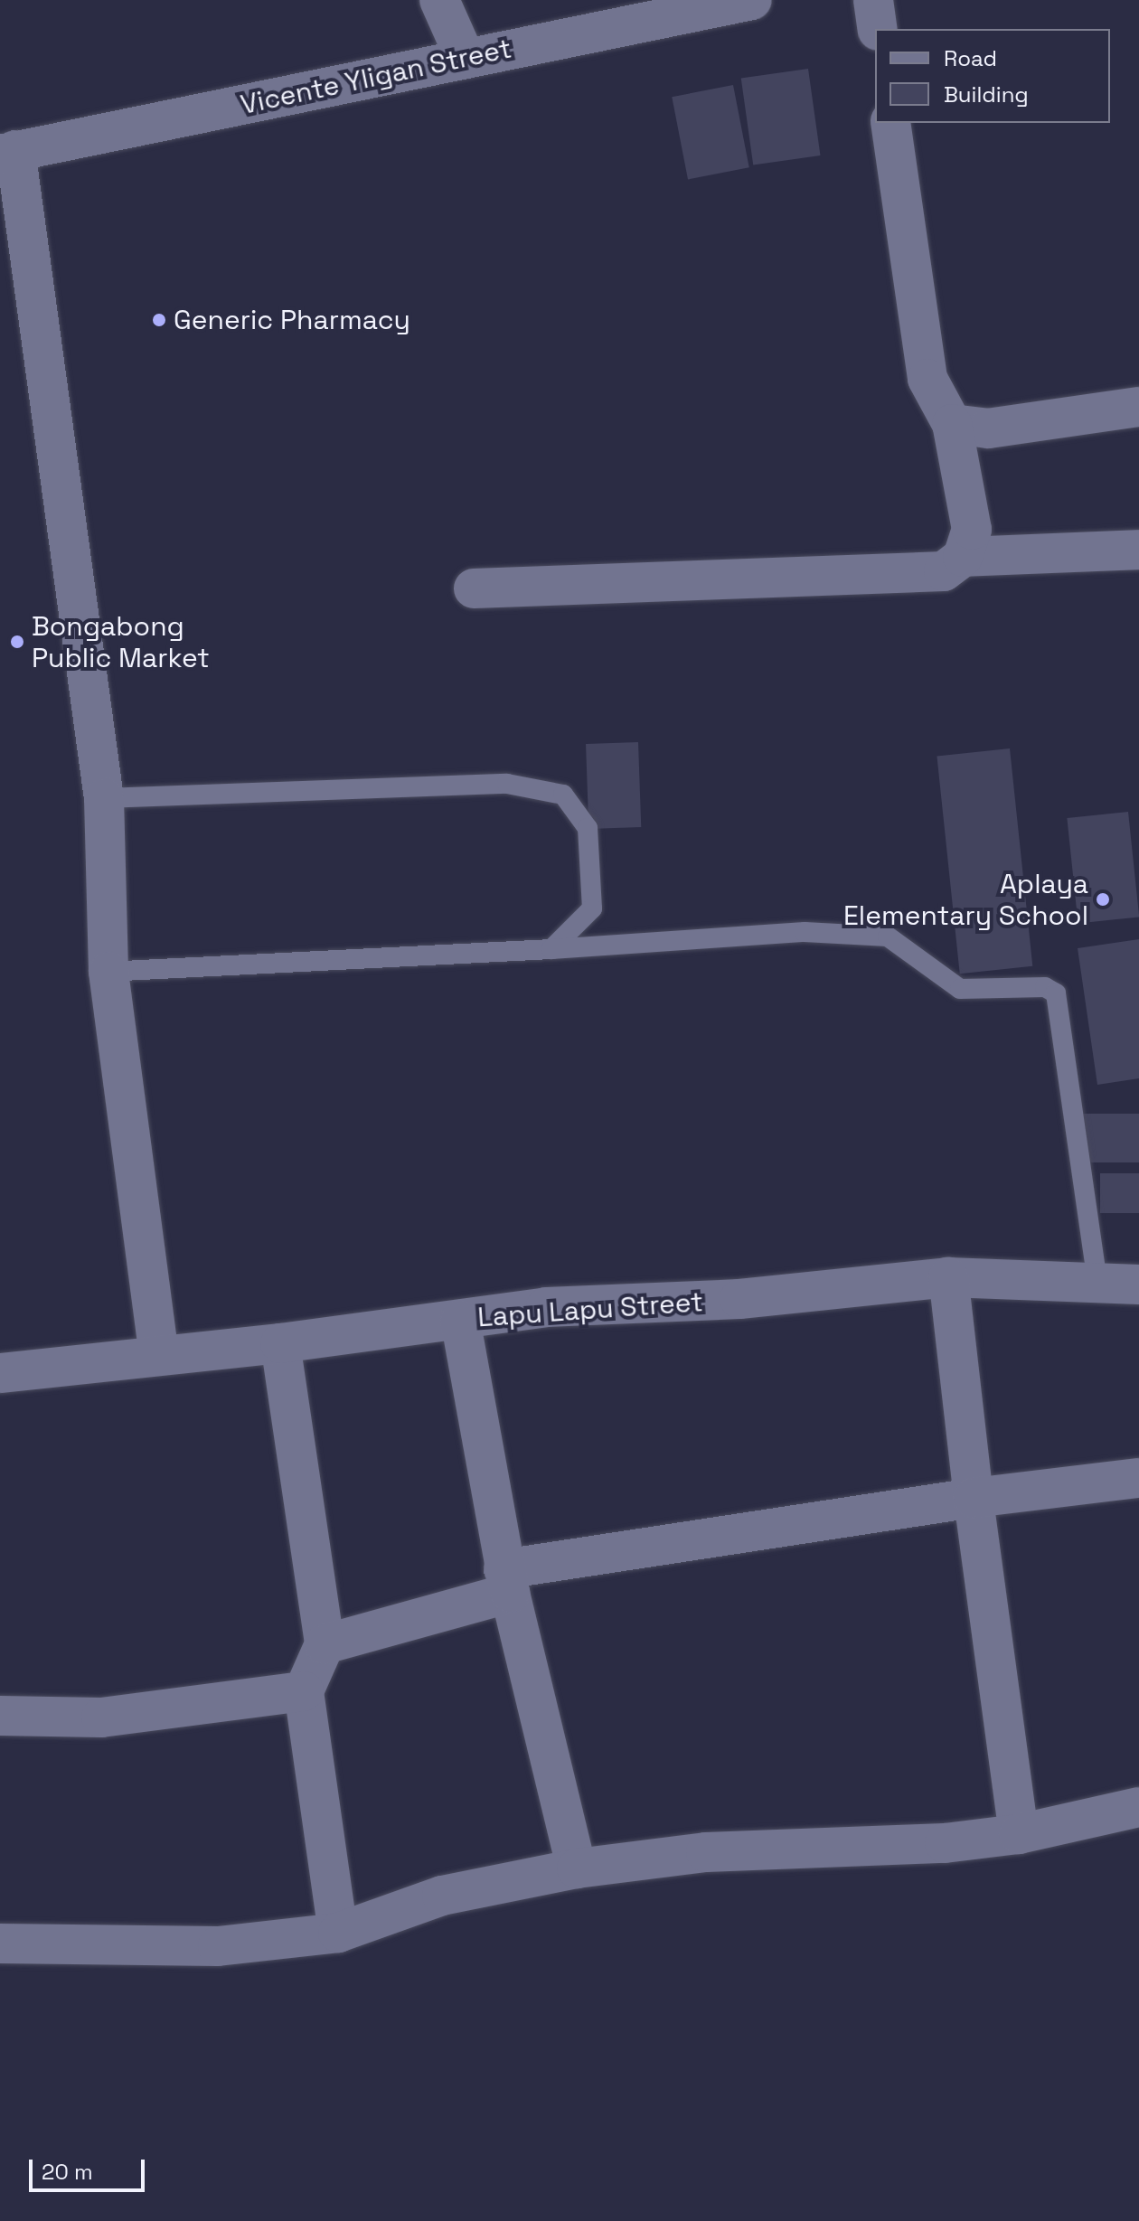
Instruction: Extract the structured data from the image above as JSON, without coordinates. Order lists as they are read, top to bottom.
{
  "streets": {
    "street": ["Vicente Yligan Street", "Lapu Lapu Street"]
  },
  "places": ["Generic Pharmacy", "Bongabong Public Market", "Aplaya Elementary School"],
  "legend": ["Road", "Building"],
  "scale_bar": "20 m"
}
